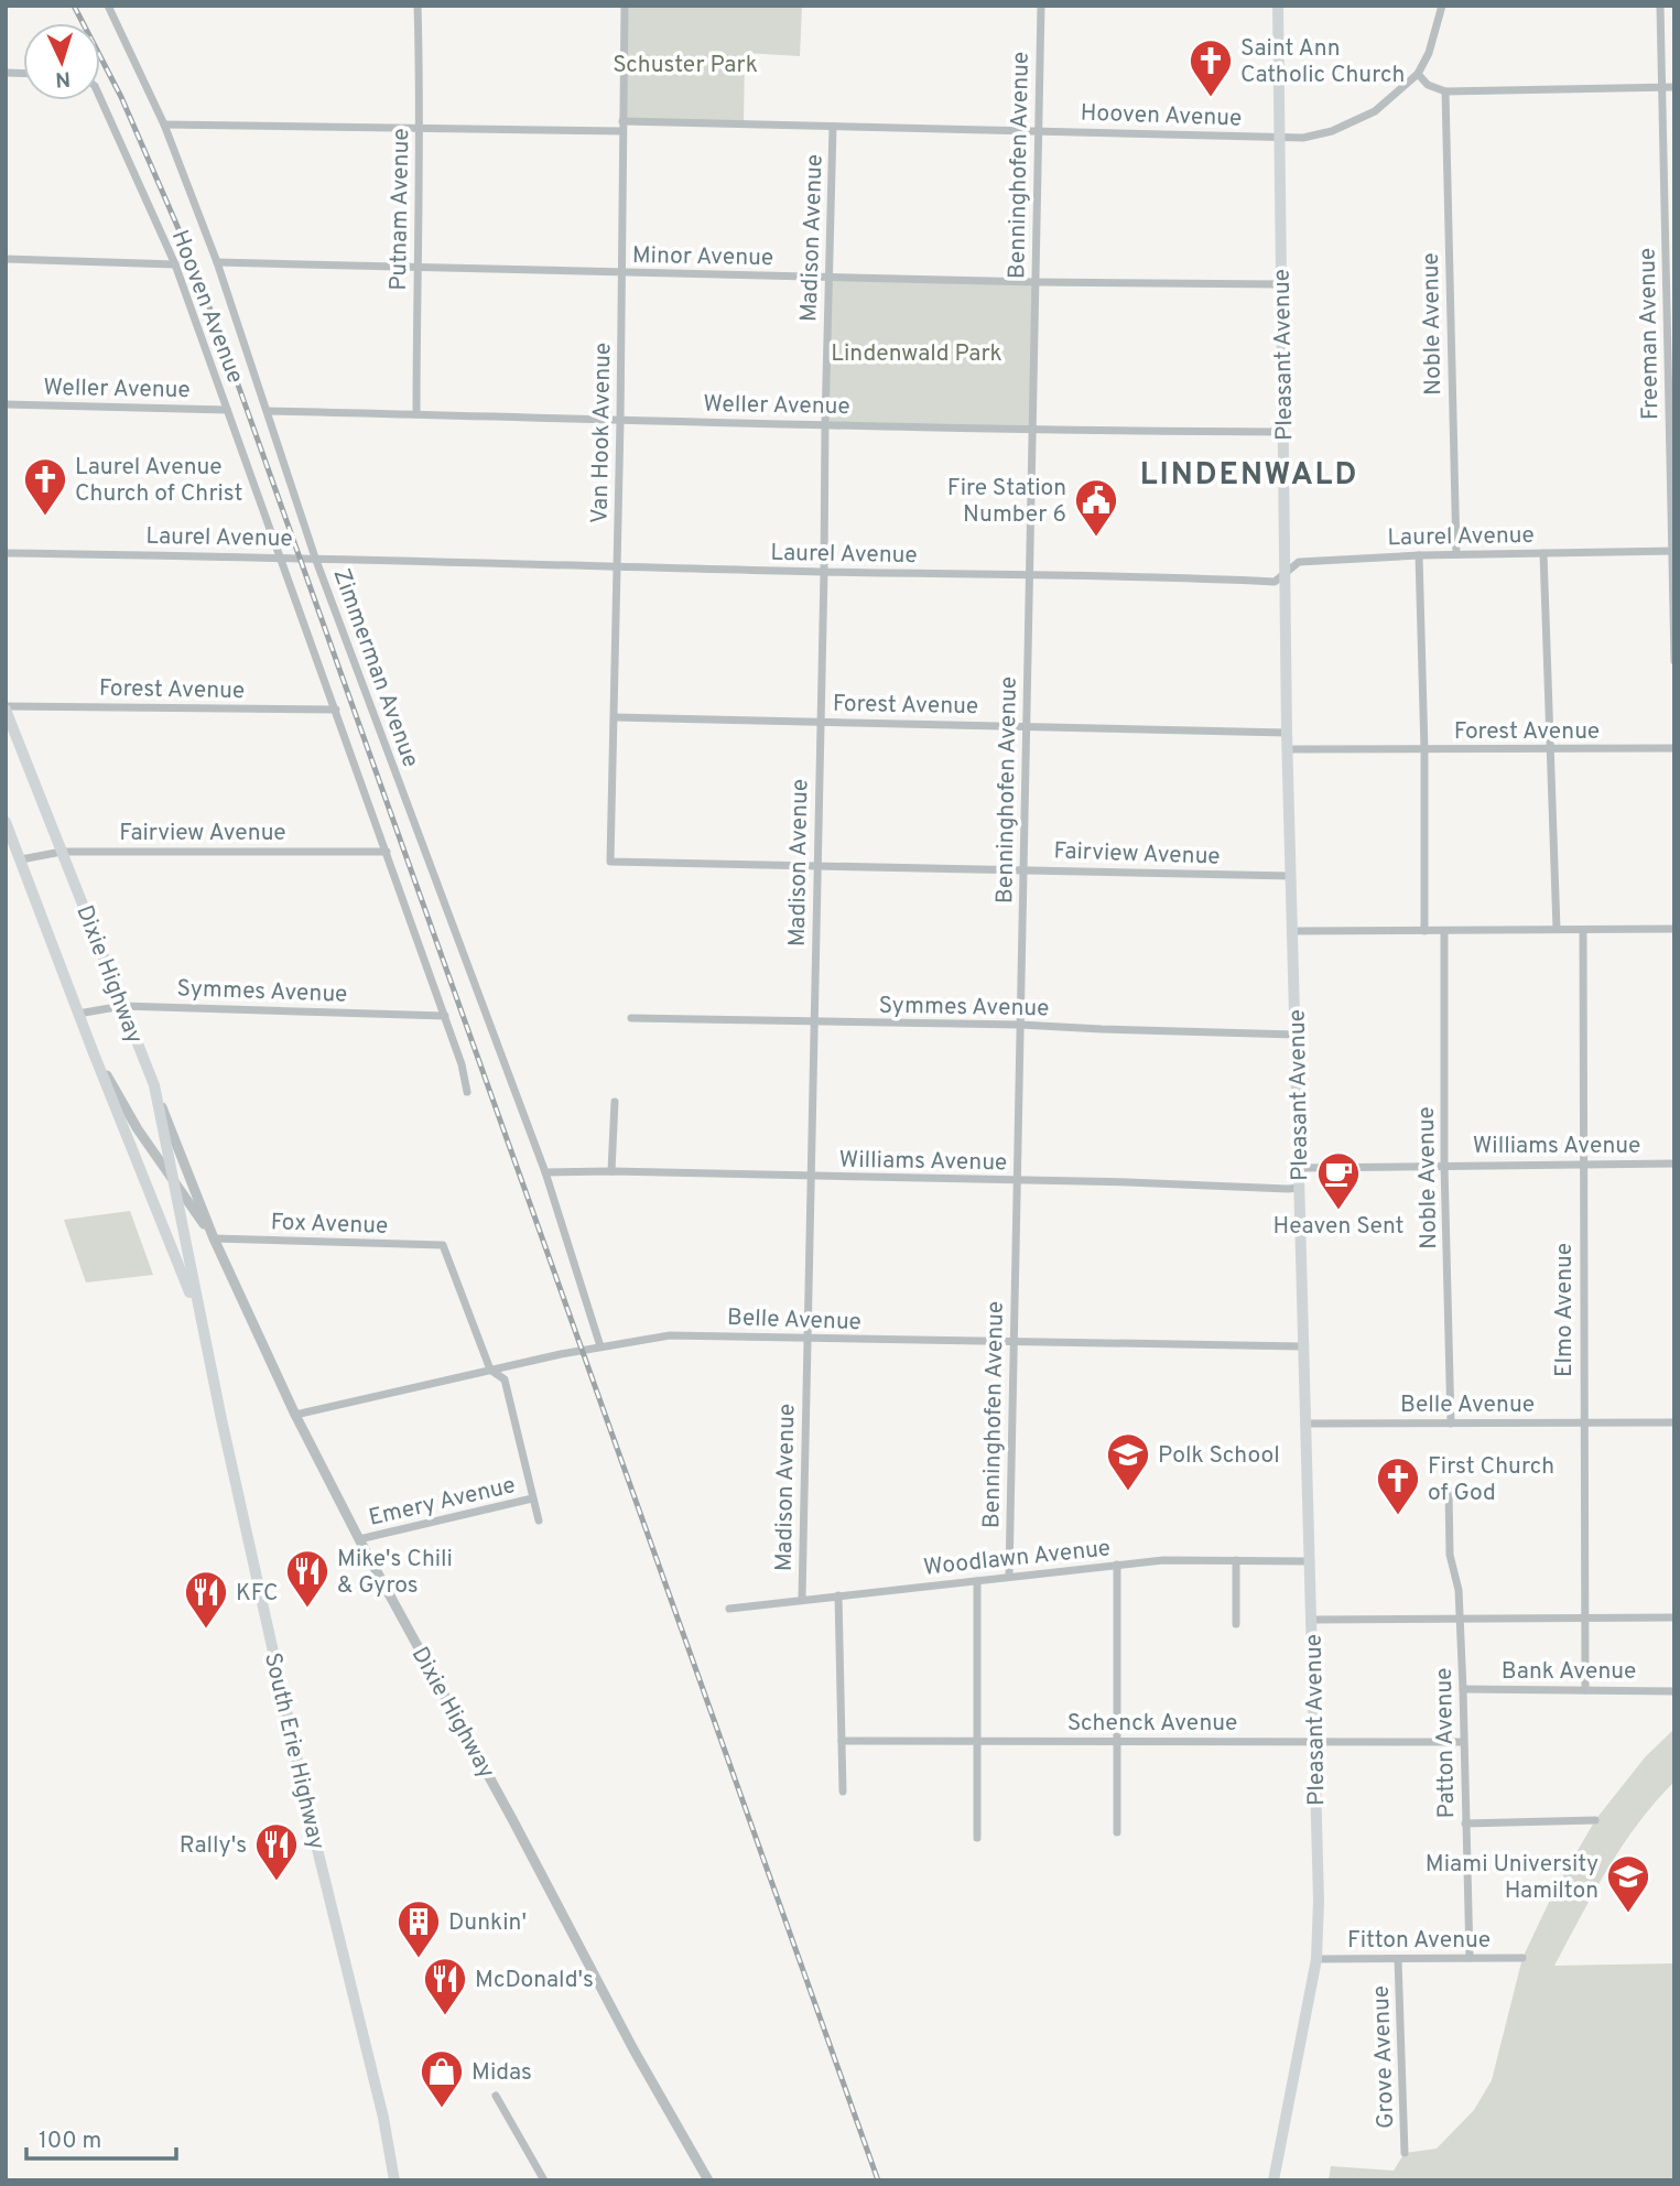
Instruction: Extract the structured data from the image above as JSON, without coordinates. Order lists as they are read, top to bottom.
{
  "streets": {
    "main road": ["Pleasant Avenue", "Dixie Highway", "South Erie Highway"],
    "street": [
      "Hooven Avenue",
      "Benninghofen Avenue",
      "Putnam Avenue",
      "Madison Avenue",
      "Minor Avenue",
      "Noble Avenue",
      "Freeman Avenue",
      "Weller Avenue",
      "Van Hook Avenue",
      "Laurel Avenue",
      "Zimmerman Avenue",
      "Forest Avenue",
      "Fairview Avenue",
      "Symmes Avenue",
      "Williams Avenue",
      "Fox Avenue",
      "Elmo Avenue",
      "Belle Avenue",
      "Emery Avenue",
      "Woodlawn Avenue",
      "Bank Avenue",
      "Schenck Avenue",
      "Patton Avenue",
      "Fitton Avenue",
      "Grove Avenue"
    ]
  },
  "crossings": [
    ["Hooven Avenue", "Benninghofen Avenue"],
    ["Hooven Avenue", "Madison Avenue"],
    ["Hooven Avenue", "Pleasant Avenue"],
    ["Hooven Avenue", "Weller Avenue"],
    ["Hooven Avenue", "Van Hook Avenue"],
    ["Hooven Avenue", "Laurel Avenue"],
    ["Benninghofen Avenue", "Minor Avenue"],
    ["Benninghofen Avenue", "Weller Avenue"],
    ["Benninghofen Avenue", "Laurel Avenue"],
    ["Benninghofen Avenue", "Forest Avenue"],
    ["Benninghofen Avenue", "Fairview Avenue"],
    ["Benninghofen Avenue", "Symmes Avenue"],
    ["Benninghofen Avenue", "Williams Avenue"],
    ["Benninghofen Avenue", "Belle Avenue"],
    ["Benninghofen Avenue", "Woodlawn Avenue"],
    ["Putnam Avenue", "Minor Avenue"],
    ["Putnam Avenue", "Weller Avenue"],
    ["Madison Avenue", "Minor Avenue"],
    ["Madison Avenue", "Weller Avenue"],
    ["Madison Avenue", "Laurel Avenue"],
    ["Madison Avenue", "Forest Avenue"],
    ["Madison Avenue", "Fairview Avenue"],
    ["Madison Avenue", "Symmes Avenue"],
    ["Madison Avenue", "Williams Avenue"],
    ["Madison Avenue", "Belle Avenue"],
    ["Madison Avenue", "Woodlawn Avenue"],
    ["Minor Avenue", "Pleasant Avenue"],
    ["Minor Avenue", "Van Hook Avenue"],
    ["Minor Avenue", "Zimmerman Avenue"],
    ["Noble Avenue", "Laurel Avenue"],
    ["Noble Avenue", "Williams Avenue"],
    ["Noble Avenue", "Belle Avenue"],
    ["Freeman Avenue", "Laurel Avenue"],
    ["Pleasant Avenue", "Weller Avenue"],
    ["Pleasant Avenue", "Laurel Avenue"],
    ["Pleasant Avenue", "Forest Avenue"],
    ["Pleasant Avenue", "Fairview Avenue"],
    ["Pleasant Avenue", "Symmes Avenue"],
    ["Pleasant Avenue", "Williams Avenue"],
    ["Pleasant Avenue", "Belle Avenue"],
    ["Pleasant Avenue", "Woodlawn Avenue"],
    ["Pleasant Avenue", "Schenck Avenue"],
    ["Pleasant Avenue", "Fitton Avenue"],
    ["Weller Avenue", "Van Hook Avenue"],
    ["Weller Avenue", "Zimmerman Avenue"],
    ["Van Hook Avenue", "Laurel Avenue"],
    ["Van Hook Avenue", "Forest Avenue"],
    ["Van Hook Avenue", "Fairview Avenue"],
    ["Laurel Avenue", "Zimmerman Avenue"],
    ["Zimmerman Avenue", "Williams Avenue"],
    ["Zimmerman Avenue", "Belle Avenue"],
    ["Forest Avenue", "Dixie Highway"],
    ["Fairview Avenue", "Dixie Highway"],
    ["Dixie Highway", "Symmes Avenue"],
    ["Dixie Highway", "Fox Avenue"],
    ["Dixie Highway", "Belle Avenue"],
    ["Dixie Highway", "Emery Avenue"],
    ["Dixie Highway", "South Erie Highway"],
    ["Williams Avenue", "Elmo Avenue"],
    ["Fox Avenue", "Belle Avenue"],
    ["Elmo Avenue", "Belle Avenue"],
    ["Elmo Avenue", "Bank Avenue"],
    ["Bank Avenue", "Patton Avenue"],
    ["Schenck Avenue", "Patton Avenue"],
    ["Patton Avenue", "Fitton Avenue"],
    ["Fitton Avenue", "Grove Avenue"]
  ],
  "districts": ["LINDENWALD"],
  "parks": ["Schuster Park", "Lindenwald Park"],
  "places": {
    "church": ["Saint Ann Catholic Church", "Laurel Avenue Church of Christ", "First Church of God"],
    "public building": ["Fire Station Number 6"],
    "cafe": ["Heaven Sent"],
    "school or university": ["Polk School", "Miami University Hamilton"],
    "restaurant": [
      "Mike's Chili & Gyros",
      "KFC",
      "Rally's",
      "McDonald's"
    ],
    "building": ["Dunkin'"],
    "shop": ["Midas"]
  },
  "scale_bar": "100 m",
  "north": "bottom"
}
